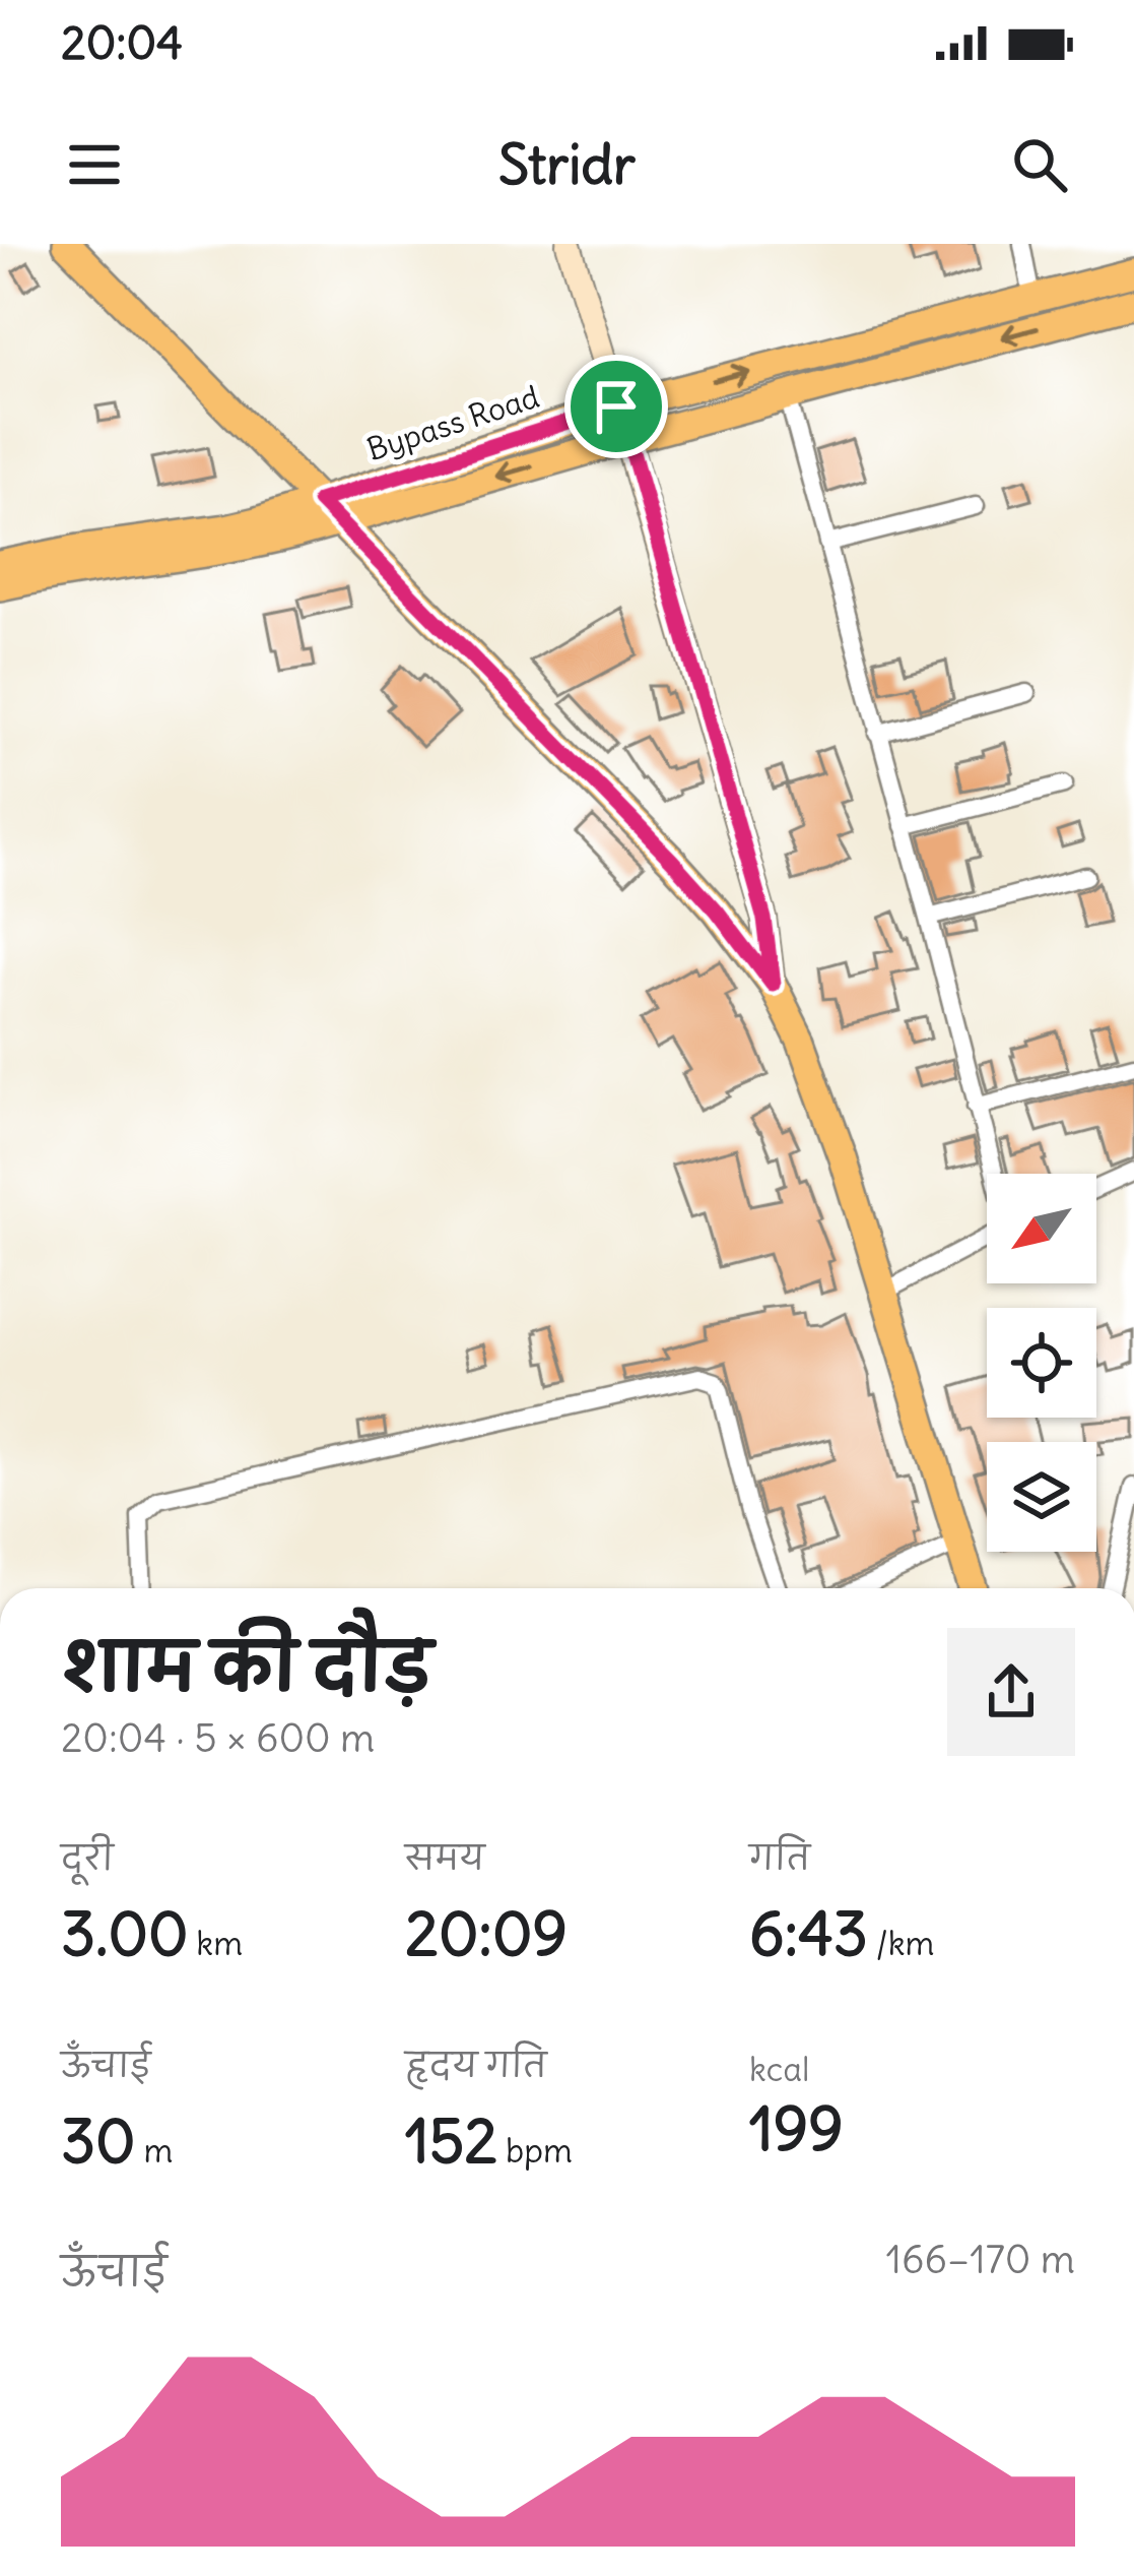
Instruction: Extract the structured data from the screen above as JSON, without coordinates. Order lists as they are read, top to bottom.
{
  "streets": {
    "main road": ["Bypass Road"]
  },
  "north": "bottom left",
  "page": {
    "status": "20:04",
    "header": "Stridr",
    "heading": ["शाम की दौड़", "20:04 · 5 × 600 m"],
    "stats": [
      ["दूरी", "3.00 km"],
      ["समय", "20:09"],
      ["गति", "6:43 /km"],
      ["ऊँचाई", "30 m"],
      ["हृदय गति", "152 bpm"],
      ["kcal", "199"]
    ],
    "chart": ["ऊँचाई", "166–170 m"]
  }
}
